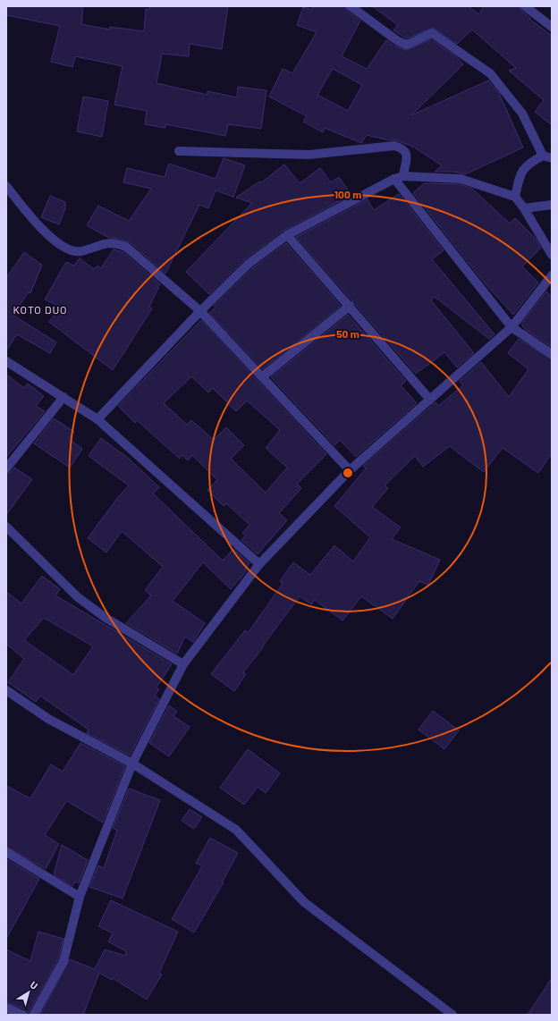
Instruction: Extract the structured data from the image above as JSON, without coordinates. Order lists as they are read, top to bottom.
{
  "districts": ["KOTO DUO"],
  "north": "top right",
  "rings": ["100 m", "50 m"]
}
